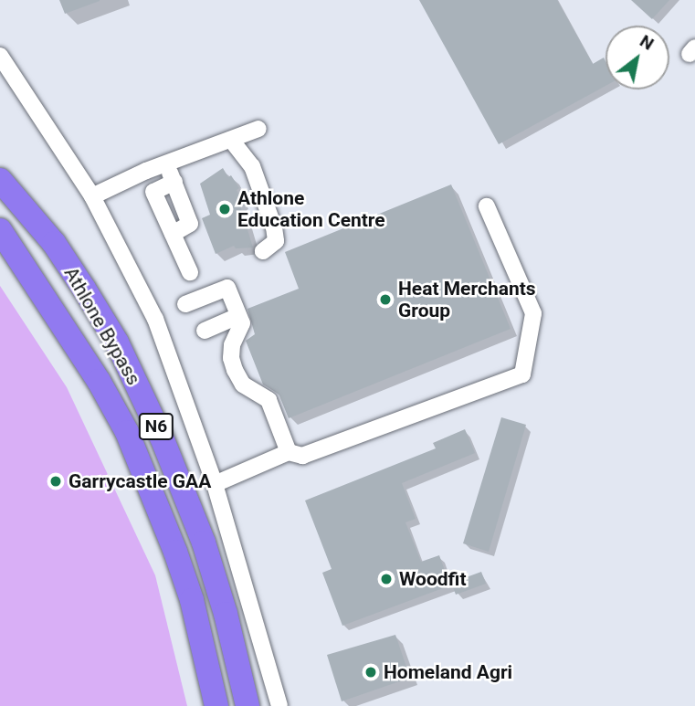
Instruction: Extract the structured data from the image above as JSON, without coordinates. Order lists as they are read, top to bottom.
{
  "streets": {
    "highway": ["Athlone Bypass", "N6"]
  },
  "crossings": [
    ["Athlone Bypass", "N6"]
  ],
  "places": [
    "Athlone Education Centre",
    "Heat Merchants Group",
    "Garrycastle GAA",
    "Woodfit",
    "Homeland Agri"
  ],
  "north": "top right"
}
